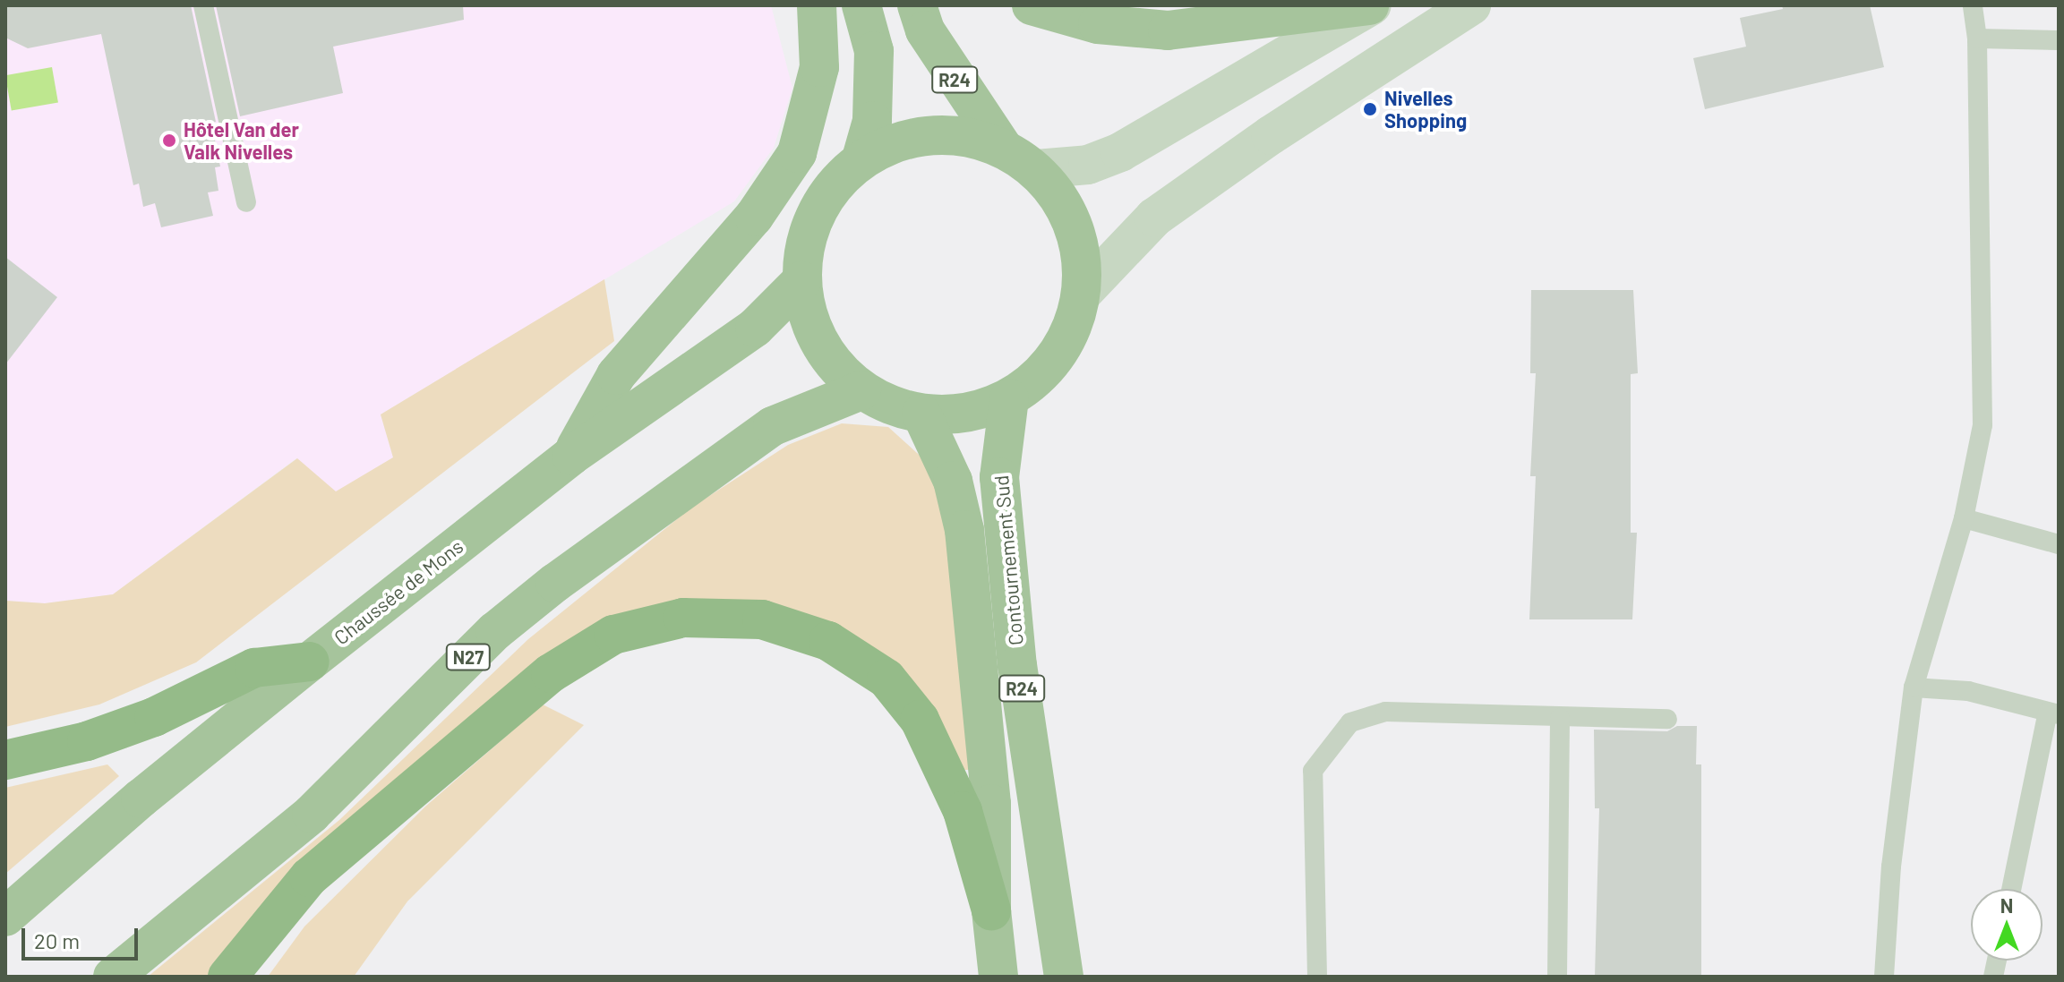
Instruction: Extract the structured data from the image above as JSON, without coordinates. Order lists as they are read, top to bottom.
{
  "streets": {
    "highway": [
      "R24",
      "Contournement Sud",
      "Chaussée de Mons",
      "N27"
    ]
  },
  "crossings": [
    ["R24", "Contournement Sud"],
    ["R24", "Chaussée de Mons"],
    ["R24", "N27"]
  ],
  "places": ["Nivelles Shopping", "Hôtel Van der Valk Nivelles"],
  "scale_bar": "20 m",
  "north": "top"
}
